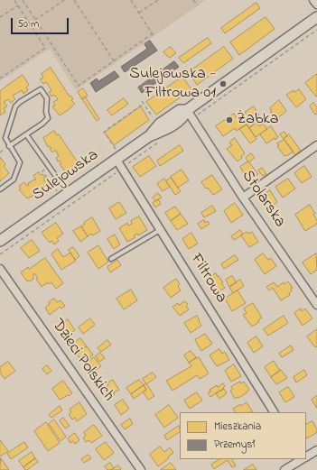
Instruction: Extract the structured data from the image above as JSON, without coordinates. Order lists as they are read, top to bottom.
{
  "streets": {
    "main road": ["Sulejowska"],
    "street": ["Stolarska", "Filtrowa", "Dzieci Polskich"]
  },
  "crossings": [
    ["Sulejowska", "Stolarska"],
    ["Sulejowska", "Filtrowa"]
  ],
  "places": ["Sulejowska - Filtrowa 01", "Żabka"],
  "legend": ["Mieszkania", "Przemysł"],
  "scale_bar": "50 m"
}
